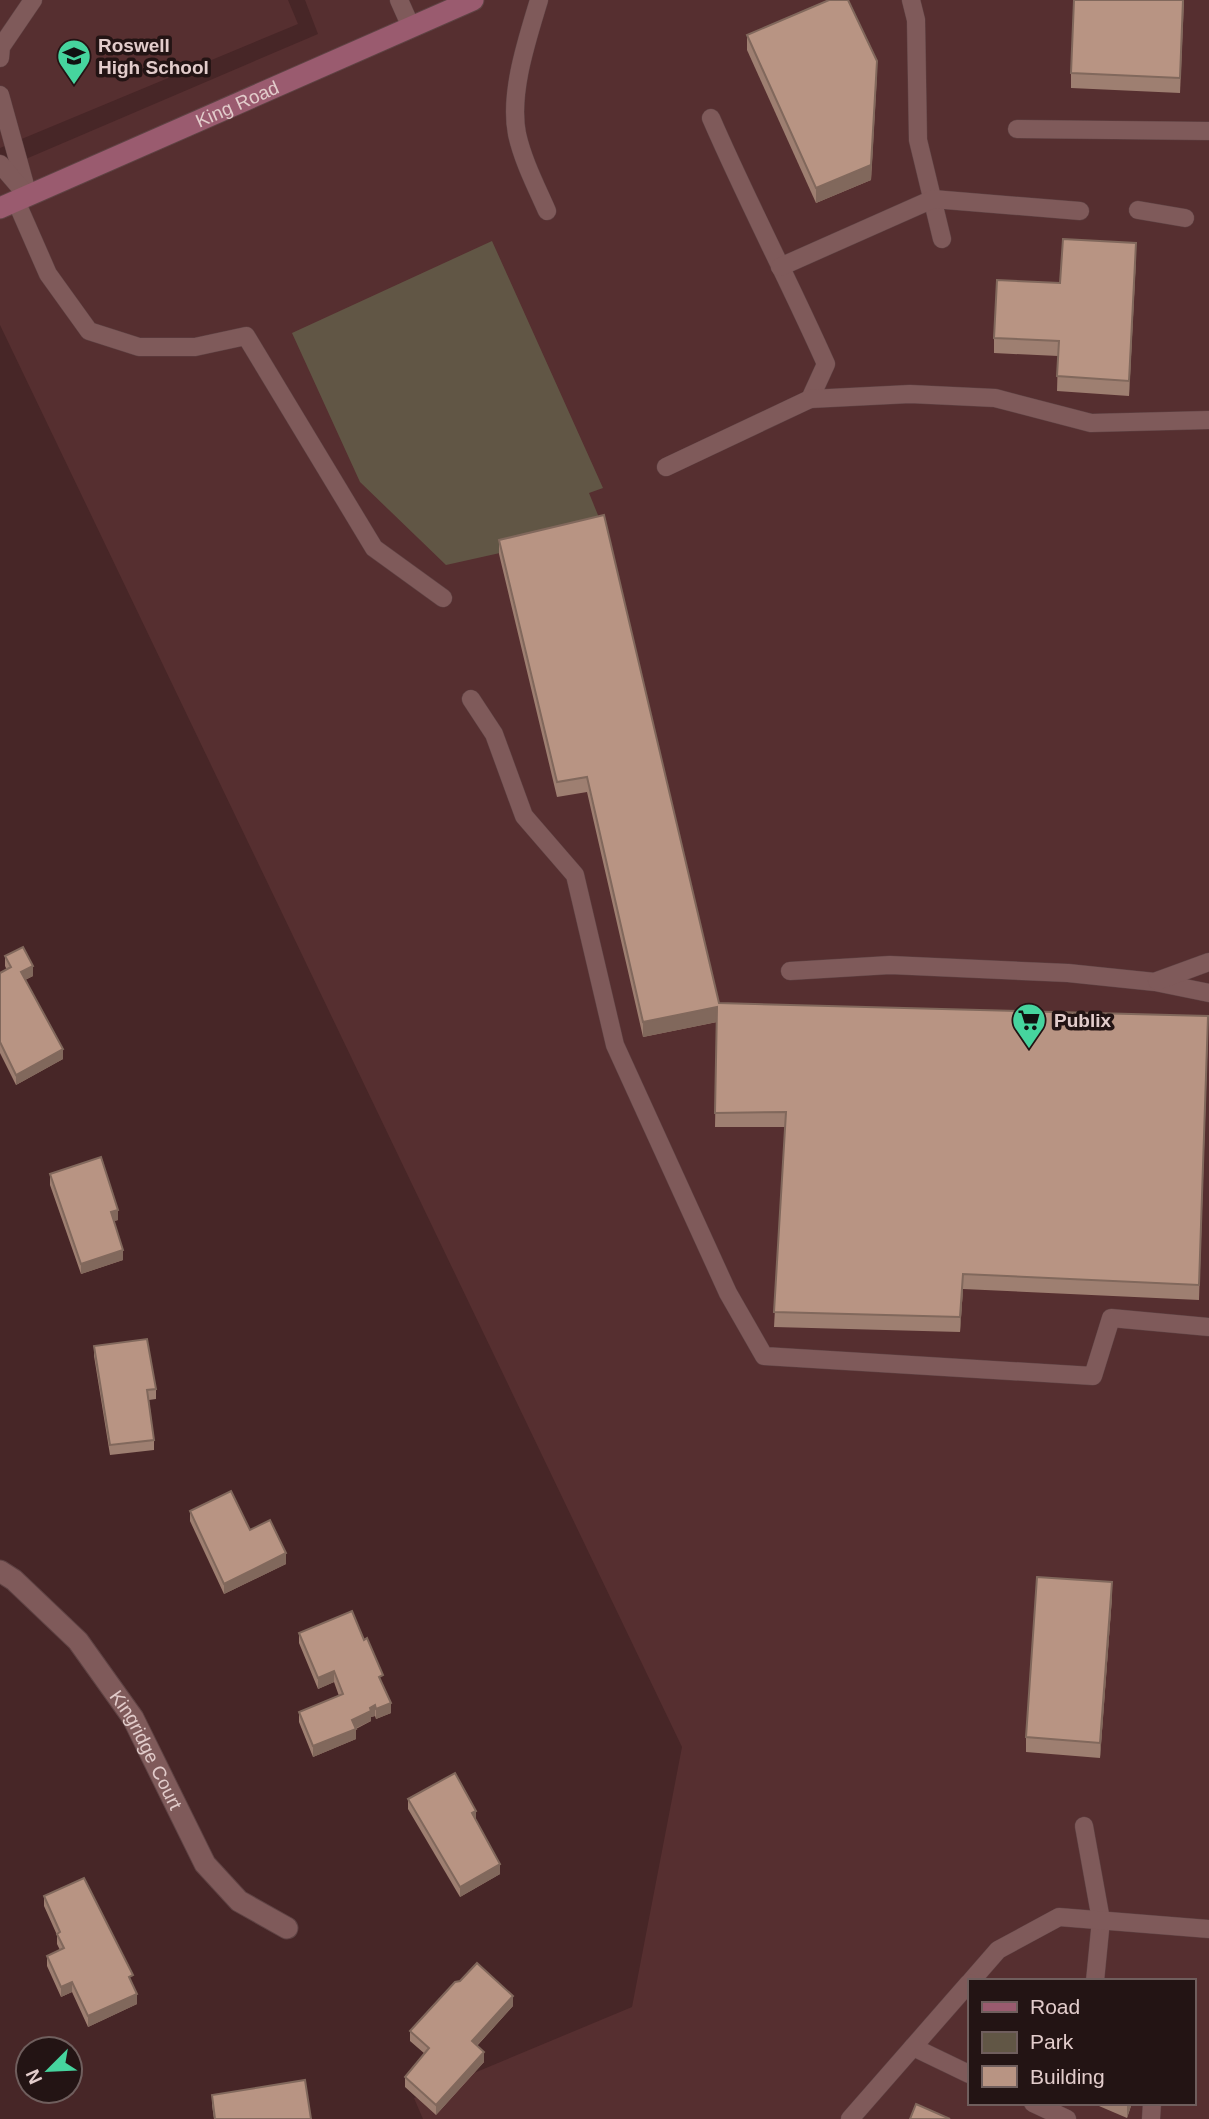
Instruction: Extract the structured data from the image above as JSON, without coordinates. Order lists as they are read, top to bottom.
{
  "streets": {
    "street": ["King Road", "Kingridge Court"]
  },
  "places": {
    "school or university": ["Roswell High School"],
    "supermarket": ["Publix"]
  },
  "legend": ["Road", "Park", "Building"],
  "north": "bottom left"
}
